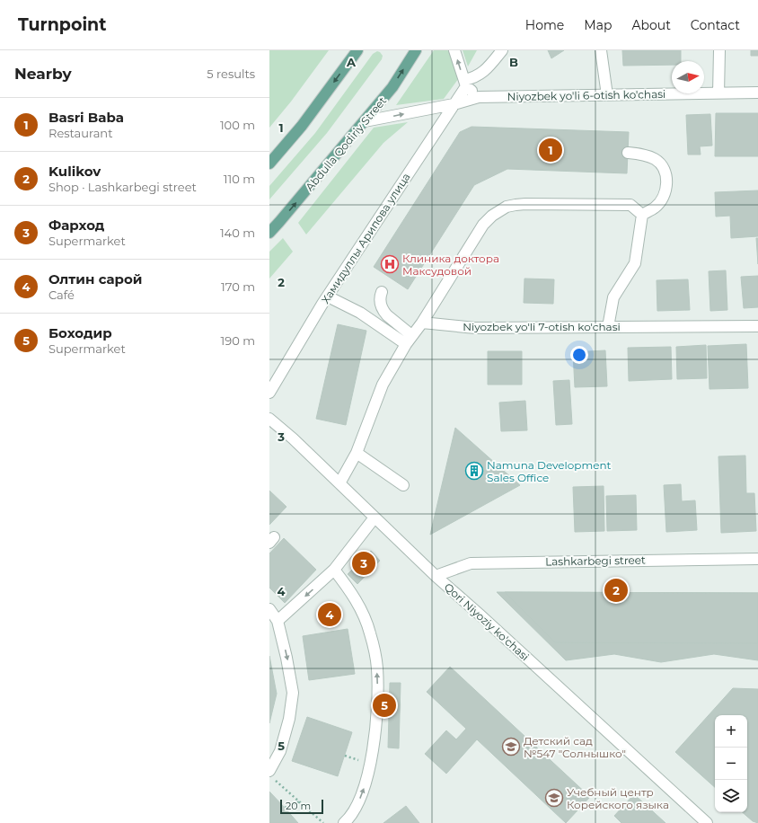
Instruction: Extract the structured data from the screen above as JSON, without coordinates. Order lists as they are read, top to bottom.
{
  "streets": {
    "main road": ["Abdulla Qodiriy Street"],
    "street": [
      "Niyozbek yo'li 6-otish ko'chasi",
      "Хамидуллы Арипова улица",
      "Niyozbek yo'li 7-otish ko'chasi",
      "Lashkarbegi street",
      "Qori Niyoziy ko'chasi"
    ]
  },
  "crossings": [
    ["Niyozbek yo'li 6-otish ko'chasi", "Abdulla Qodiriy Street"],
    ["Niyozbek yo'li 6-otish ko'chasi", "Хамидуллы Арипова улица"],
    ["Lashkarbegi street", "Qori Niyoziy ko'chasi"]
  ],
  "places": {
    "hospital": ["Клиника доктора Максудовой"],
    "building": ["Namuna Development Sales Office"],
    "school or university": ["Детский сад №547 \"Солнышко\"", "Учебный центр Корейского языка"]
  },
  "scale_bar": "20 m",
  "north": "right",
  "page": {
    "header": "Turnpoint",
    "nav": [
      "Home",
      "Map",
      "About",
      "Contact"
    ],
    "heading": ["Nearby", "5 results"],
    "list": [
      {
        "mark": "1",
        "name": "Basri Baba",
        "note": "Restaurant",
        "value": "100 m"
      },
      {
        "mark": "2",
        "name": "Kulikov",
        "note": "Shop · Lashkarbegi street",
        "value": "110 m"
      },
      {
        "mark": "3",
        "name": "Фарход",
        "note": "Supermarket",
        "value": "140 m"
      },
      {
        "mark": "4",
        "name": "Олтин сарой",
        "note": "Café",
        "value": "170 m"
      },
      {
        "mark": "5",
        "name": "Боходир",
        "note": "Supermarket",
        "value": "190 m"
      }
    ],
    "pins": [
      "1",
      "3",
      "2",
      "4",
      "5"
    ],
    "map_buttons": ["+", "−"],
    "scale": "20 m"
  },
  "grid": {
    "columns": ["A", "B"],
    "rows": [
      "1",
      "2",
      "3",
      "4",
      "5"
    ]
  }
}
